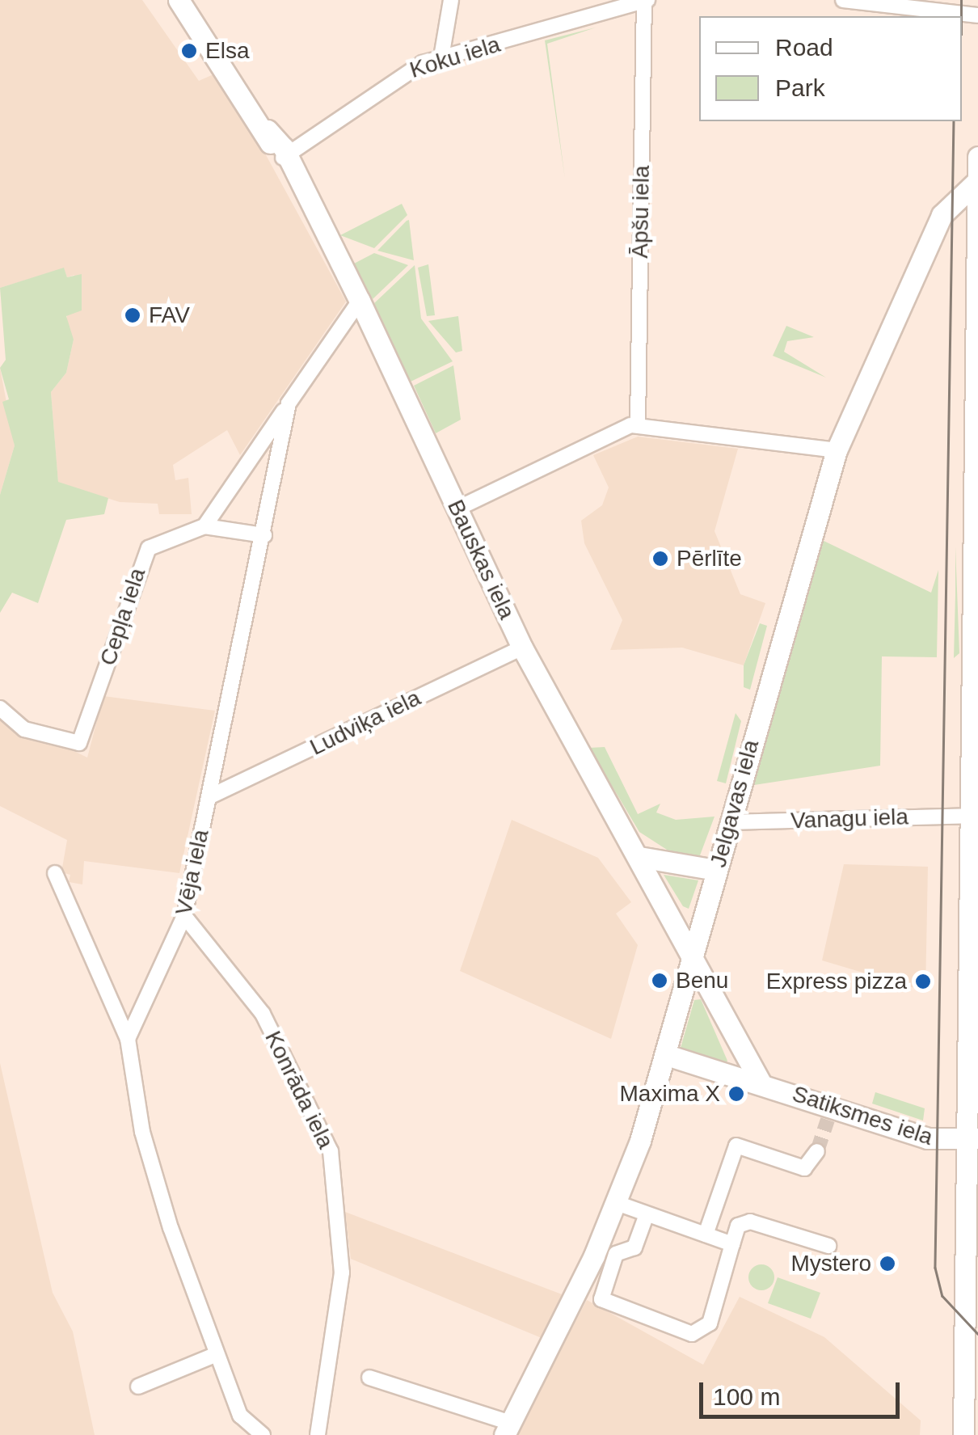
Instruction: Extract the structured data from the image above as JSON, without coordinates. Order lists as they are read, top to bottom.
{
  "streets": {
    "street": [
      "Koku iela",
      "Āpšu iela",
      "Bauskas iela",
      "Cepļa iela",
      "Ludviķa iela",
      "Jelgavas iela",
      "Vanagu iela",
      "Vēja iela",
      "Konrāda iela",
      "Satiksmes iela"
    ]
  },
  "crossings": [
    ["Koku iela", "Āpšu iela"],
    ["Koku iela", "Bauskas iela"],
    ["Bauskas iela", "Ludviķa iela"],
    ["Bauskas iela", "Jelgavas iela"],
    ["Bauskas iela", "Vēja iela"],
    ["Cepļa iela", "Vēja iela"],
    ["Ludviķa iela", "Vēja iela"],
    ["Jelgavas iela", "Vanagu iela"],
    ["Jelgavas iela", "Satiksmes iela"],
    ["Vēja iela", "Konrāda iela"]
  ],
  "places": [
    "Elsa",
    "FAV",
    "Pērlīte",
    "Benu",
    "Express pizza",
    "Maxima X",
    "Mystero"
  ],
  "legend": ["Road", "Park"],
  "scale_bar": "100 m"
}
